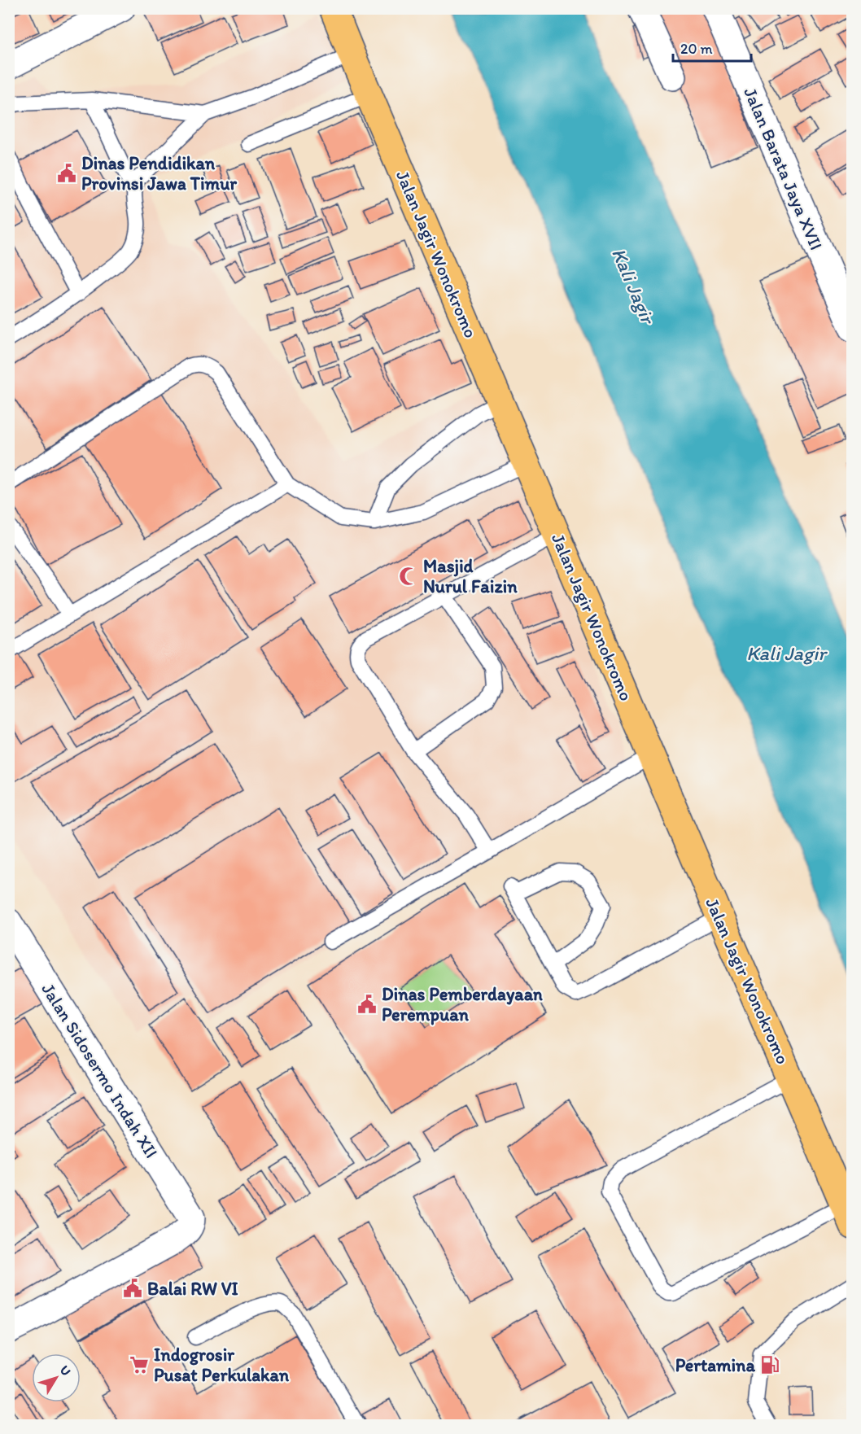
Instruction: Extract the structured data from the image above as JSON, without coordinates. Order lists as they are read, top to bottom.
{
  "streets": {
    "main road": ["Jalan Jagir Wonokromo"],
    "street": ["Jalan Barata Jaya XVII", "Jalan Sidosermo Indah XII"]
  },
  "water": ["Kali Jagir"],
  "places": {
    "public building": ["Dinas Pendidikan Provinsi Jawa Timur", "Dinas Pemberdayaan Perempuan", "Balai RW VI"],
    "mosque": ["Masjid Nurul Faizin"],
    "supermarket": ["Indogrosir Pusat Perkulakan"],
    "fuel station": ["Pertamina"]
  },
  "scale_bar": "20 m",
  "north": "top right"
}
